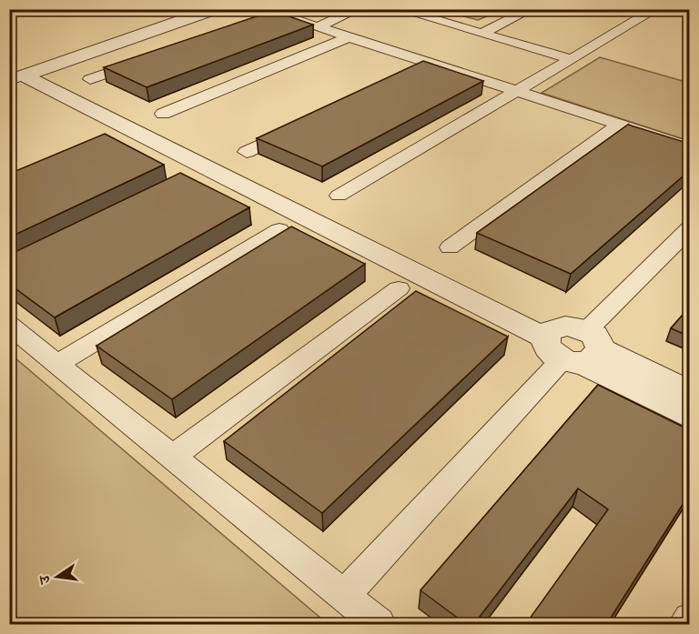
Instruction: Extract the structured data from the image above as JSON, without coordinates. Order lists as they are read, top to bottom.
{
  "north": "left"
}
